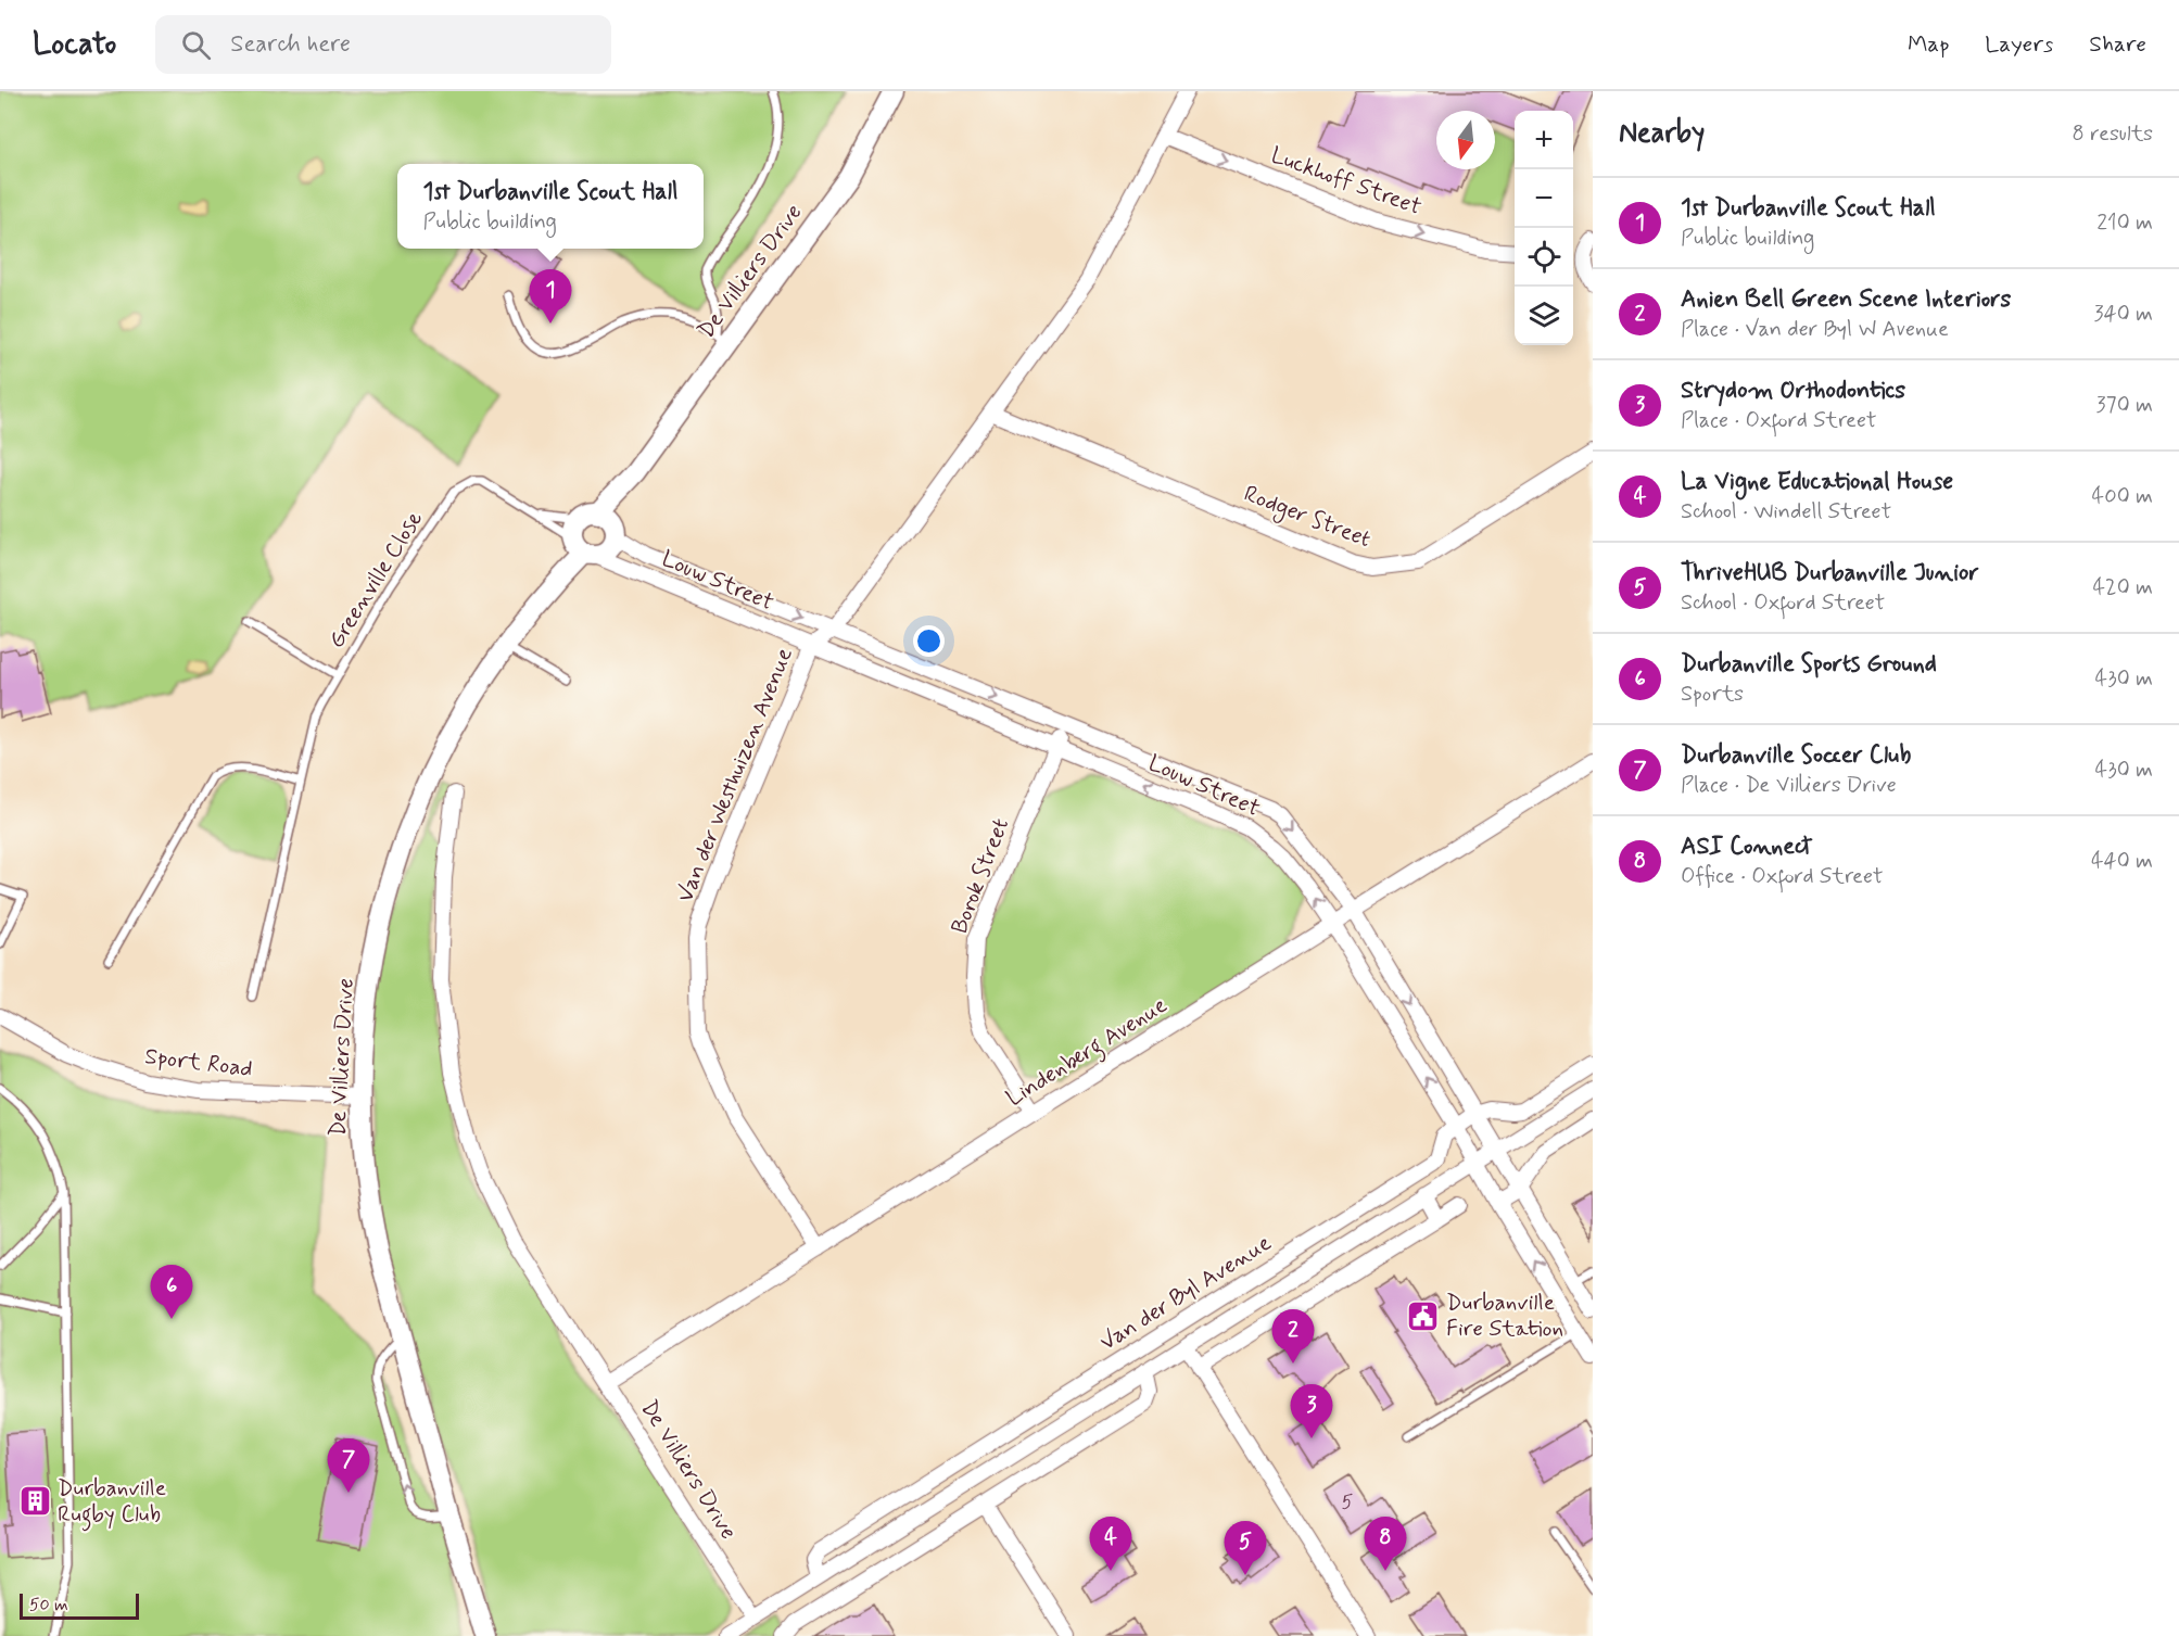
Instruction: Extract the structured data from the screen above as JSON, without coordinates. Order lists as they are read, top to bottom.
{
  "streets": {
    "street": [
      "Luckhoff Street",
      "De Villiers Drive",
      "Rodger Street",
      "Louw Street",
      "Van der Westhuizen Avenue",
      "Borok Street",
      "Lindenberg Avenue",
      "Sport Road",
      "Van der Byl Avenue"
    ],
    "lane": ["Greenville Close"]
  },
  "crossings": [
    ["Luckhoff Street", "Van der Westhuizen Avenue"],
    ["De Villiers Drive", "Greenville Close"],
    ["De Villiers Drive", "Louw Street"],
    ["De Villiers Drive", "Lindenberg Avenue"],
    ["De Villiers Drive", "Sport Road"],
    ["De Villiers Drive", "Van der Byl Avenue"],
    ["Rodger Street", "Van der Westhuizen Avenue"],
    ["Greenville Close", "Louw Street"],
    ["Louw Street", "Van der Westhuizen Avenue"],
    ["Louw Street", "Borok Street"],
    ["Louw Street", "Lindenberg Avenue"],
    ["Louw Street", "Van der Byl Avenue"],
    ["Van der Westhuizen Avenue", "Lindenberg Avenue"],
    ["Borok Street", "Lindenberg Avenue"]
  ],
  "one_way": ["Luckhoff Street"],
  "places": {
    "public building": ["Durbanville Fire Station"],
    "building": ["Durbanville Rugby Club"]
  },
  "house_numbers": ["5"],
  "scale_bar": "50 m",
  "north": "bottom",
  "page": {
    "header": "Locato",
    "search": "Search here",
    "nav": ["Map", "Layers", "Share"],
    "heading": ["Nearby", "8 results"],
    "map_buttons": ["+", "−"],
    "popup": ["1st Durbanville Scout Hall", "Public building"],
    "list": [
      {
        "mark": "1",
        "name": "1st Durbanville Scout Hall",
        "note": "Public building",
        "value": "210 m"
      },
      {
        "mark": "2",
        "name": "Anien Bell Green Scene Interiors",
        "note": "Place · Van der Byl W Avenue",
        "value": "340 m"
      },
      {
        "mark": "3",
        "name": "Strydom Orthodontics",
        "note": "Place · Oxford Street",
        "value": "370 m"
      },
      {
        "mark": "4",
        "name": "La Vigne Educational House",
        "note": "School · Windell Street",
        "value": "400 m"
      },
      {
        "mark": "5",
        "name": "ThriveHUB Durbanville Junior",
        "note": "School · Oxford Street",
        "value": "420 m"
      },
      {
        "mark": "6",
        "name": "Durbanville Sports Ground",
        "note": "Sports",
        "value": "430 m"
      },
      {
        "mark": "7",
        "name": "Durbanville Soccer Club",
        "note": "Place · De Villiers Drive",
        "value": "430 m"
      },
      {
        "mark": "8",
        "name": "ASI Connect",
        "note": "Office · Oxford Street",
        "value": "440 m"
      }
    ],
    "pins": [
      "1",
      "6",
      "2",
      "3",
      "7",
      "4",
      "8",
      "5"
    ],
    "scale": "50 m"
  }
}
